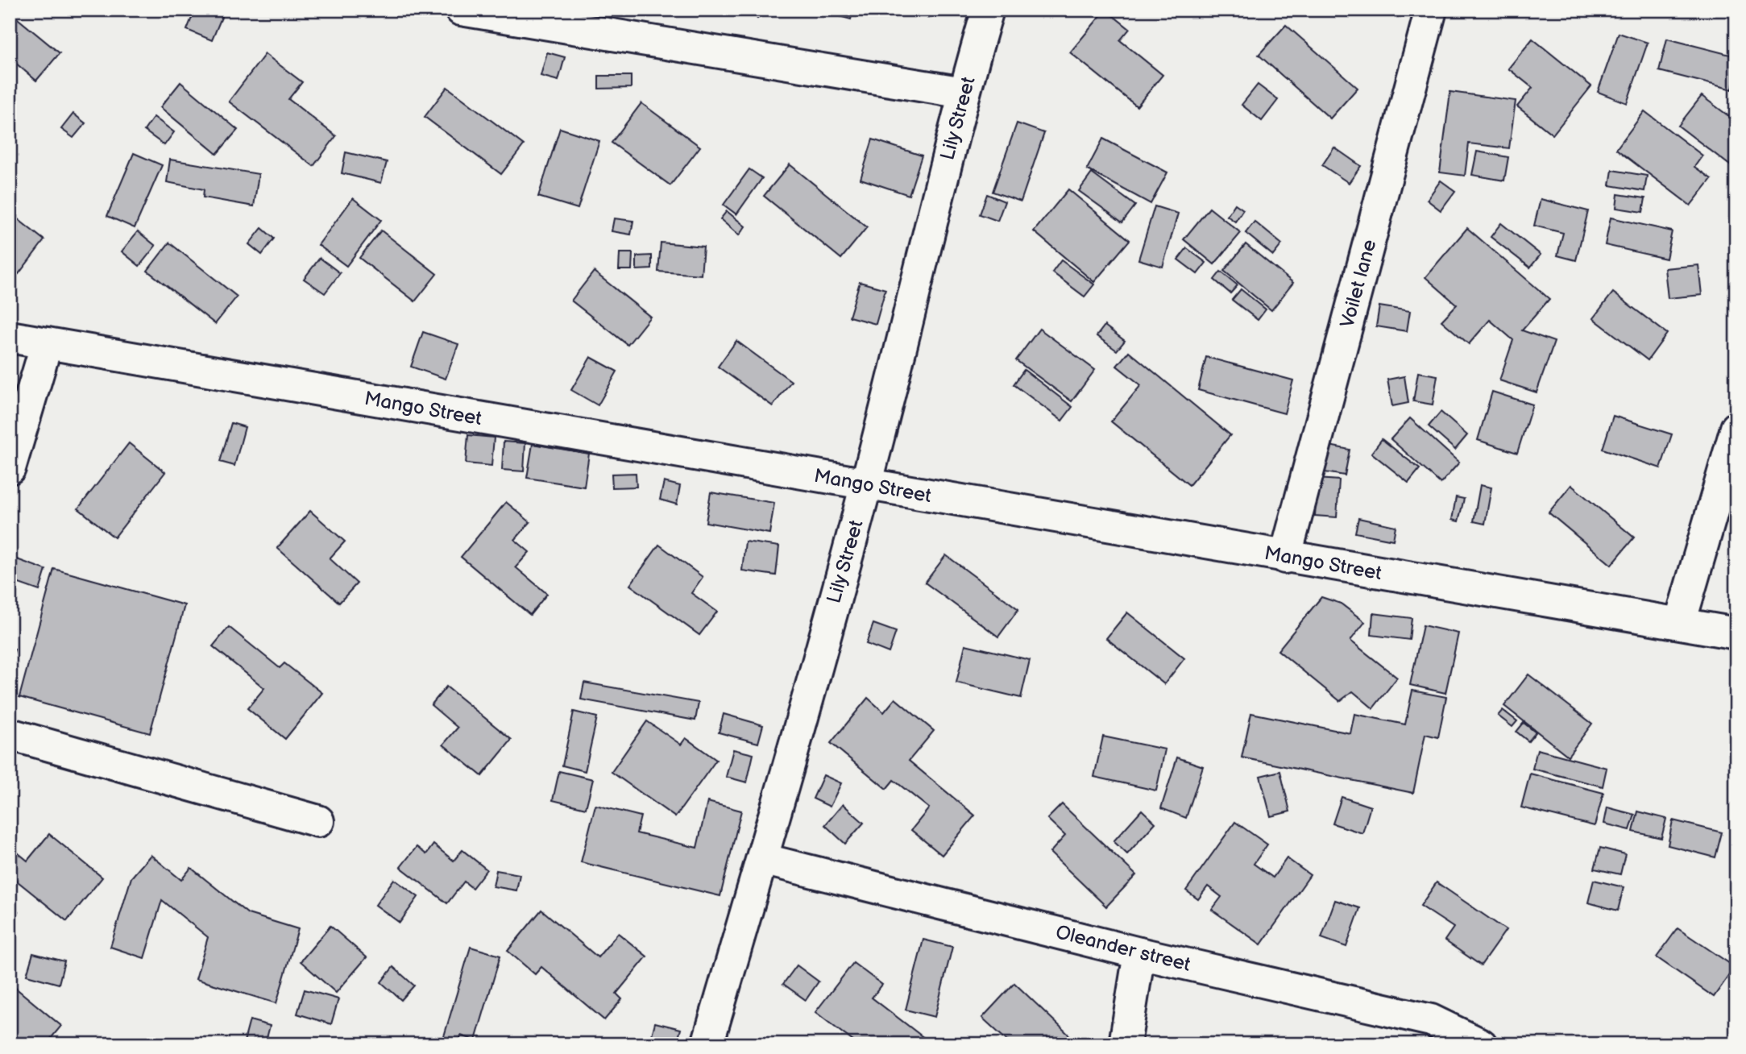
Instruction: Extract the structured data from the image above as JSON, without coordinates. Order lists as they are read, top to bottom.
{
  "streets": {
    "street": [
      "Lily Street",
      "Voilet lane",
      "Mango Street",
      "Oleander street"
    ]
  },
  "crossings": [
    ["Lily Street", "Mango Street"],
    ["Lily Street", "Oleander street"],
    ["Voilet lane", "Mango Street"]
  ]
}
